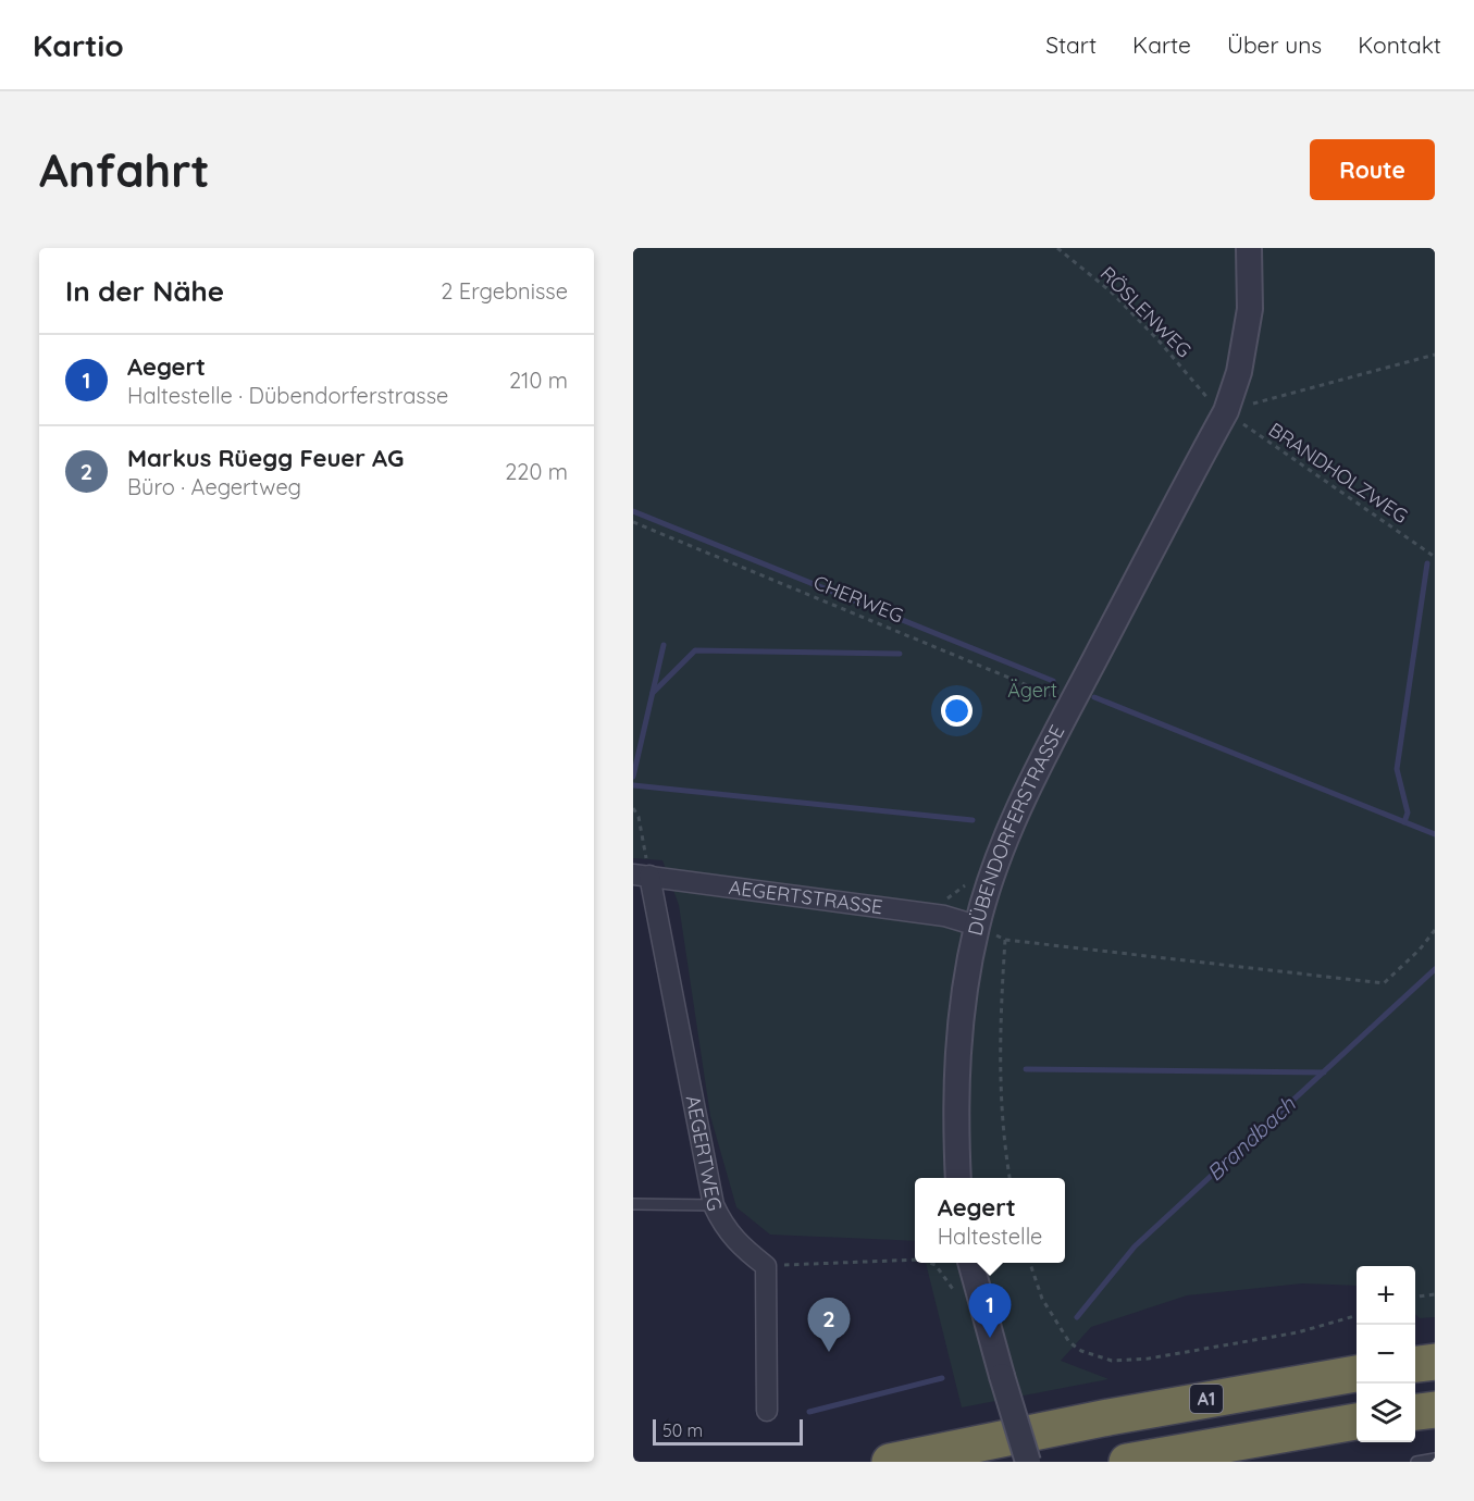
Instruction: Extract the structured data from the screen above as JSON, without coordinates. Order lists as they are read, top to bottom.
{
  "streets": {
    "highway": ["A1"],
    "street": ["DÜBENDORFERSTRASSE", "AEGERTSTRASSE", "AEGERTWEG"],
    "path": ["RÖSLENWEG", "BRANDHOLZWEG", "CHERWEG"]
  },
  "crossings": [
    ["RÖSLENWEG", "BRANDHOLZWEG"],
    ["RÖSLENWEG", "DÜBENDORFERSTRASSE"],
    ["BRANDHOLZWEG", "DÜBENDORFERSTRASSE"],
    ["CHERWEG", "DÜBENDORFERSTRASSE"],
    ["DÜBENDORFERSTRASSE", "AEGERTSTRASSE"],
    ["AEGERTSTRASSE", "AEGERTWEG"]
  ],
  "water": ["Brandbach"],
  "parks": ["Ägert"],
  "scale_bar": "50 m",
  "page": {
    "header": "Kartio",
    "nav": [
      "Start",
      "Karte",
      "Über uns",
      "Kontakt"
    ],
    "buttons": "Route",
    "title": "Anfahrt",
    "heading": ["In der Nähe", "2 Ergebnisse"],
    "list": [
      {
        "mark": "1",
        "name": "Aegert",
        "note": "Haltestelle · Dübendorferstrasse",
        "value": "210 m"
      },
      {
        "mark": "2",
        "name": "Markus Rüegg Feuer AG",
        "note": "Büro · Aegertweg",
        "value": "220 m"
      }
    ],
    "popup": ["Aegert", "Haltestelle"],
    "map_buttons": ["+", "−"],
    "pins": ["1", "2"],
    "scale": "50 m"
  }
}
